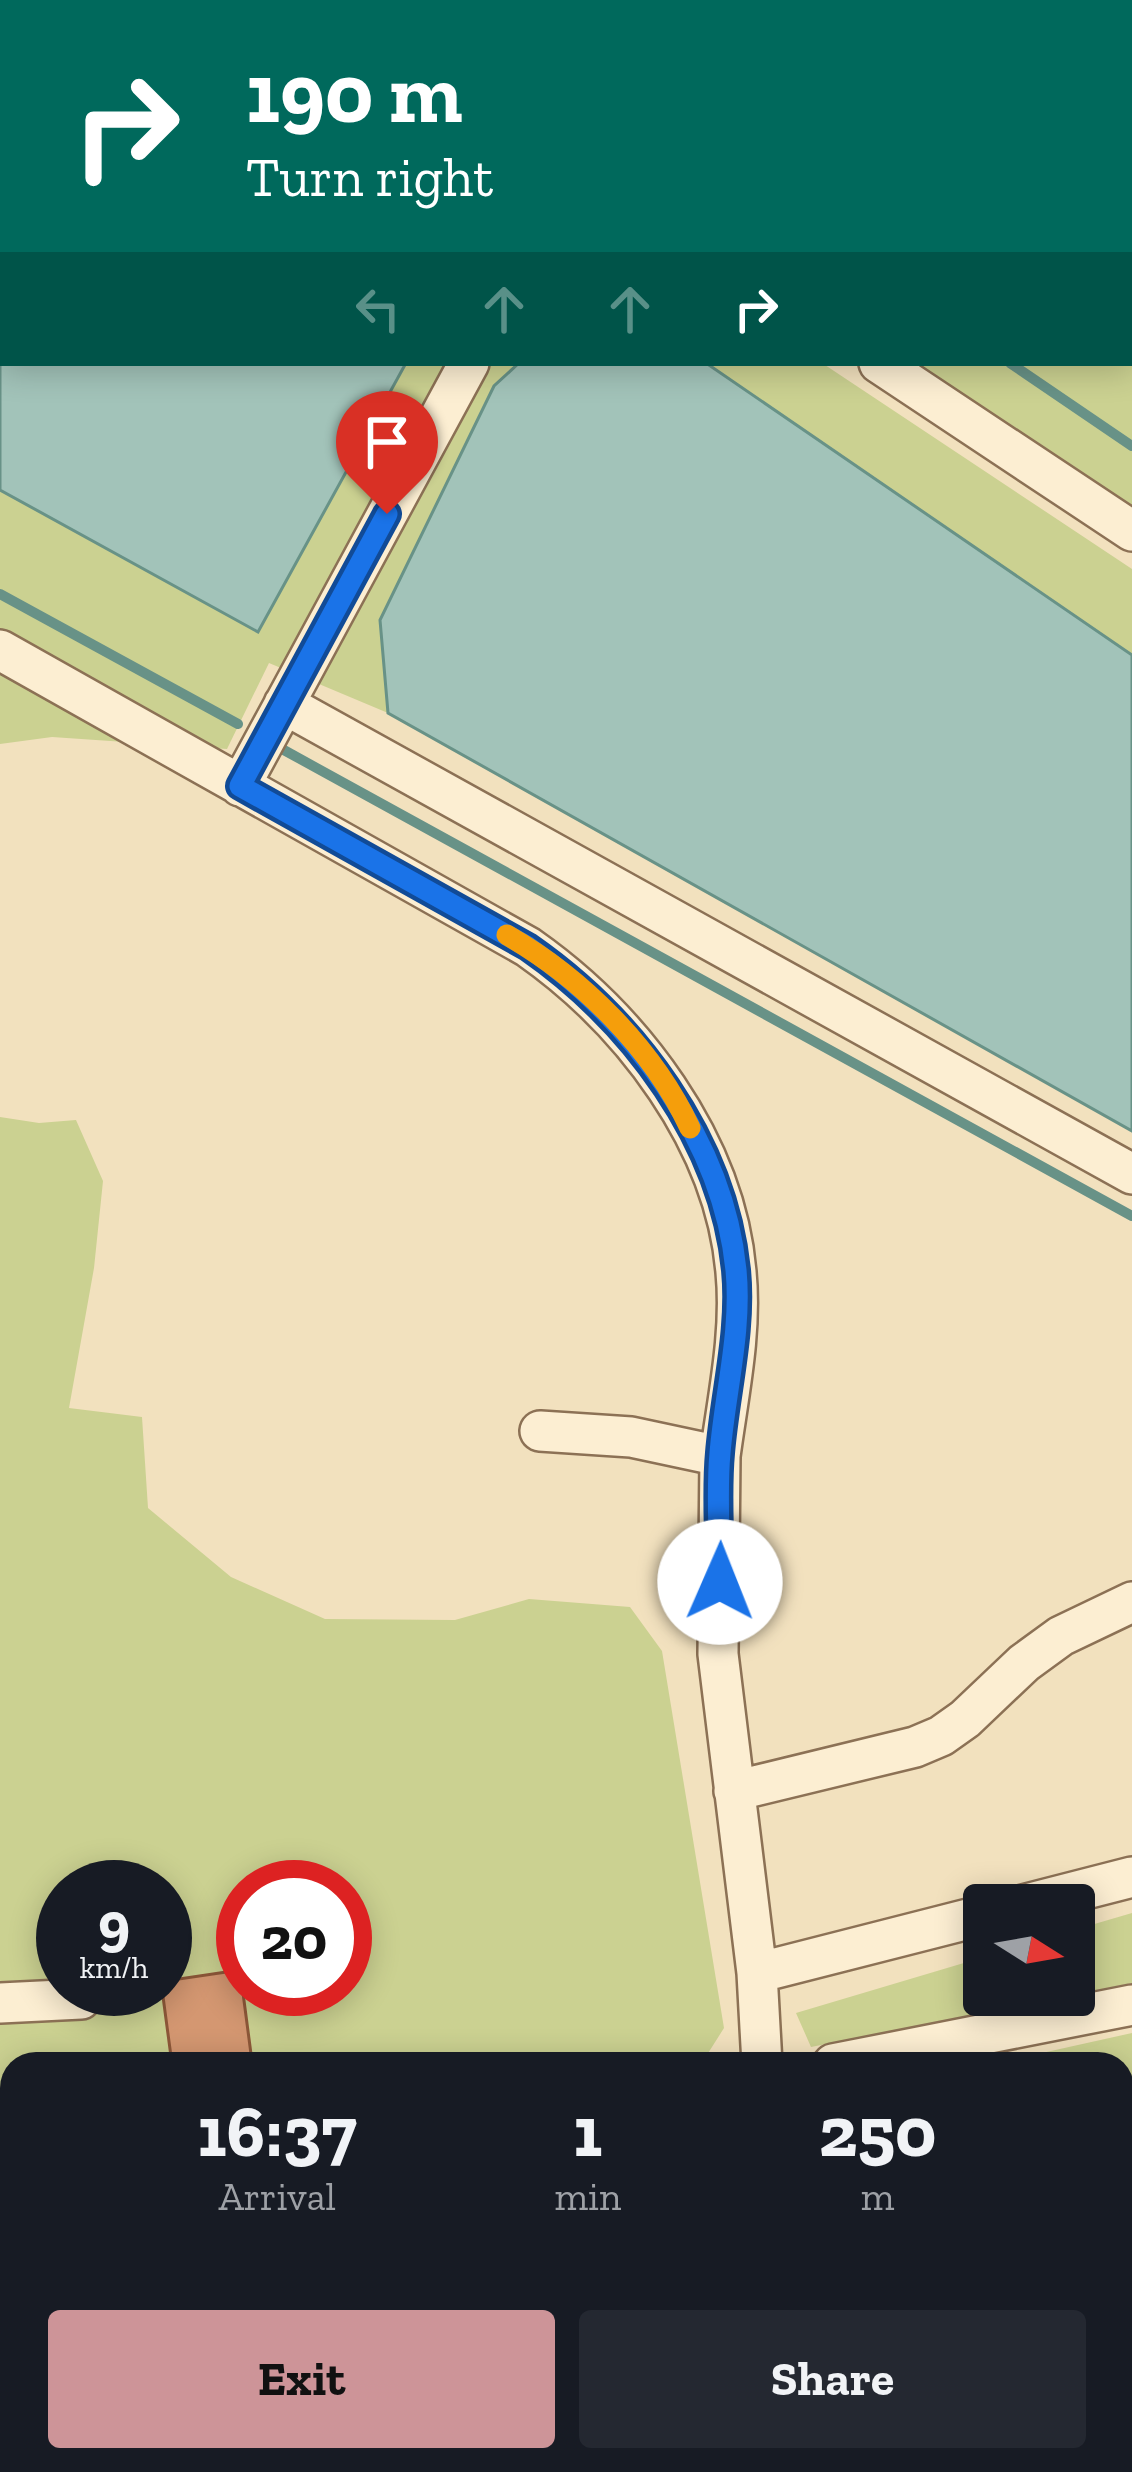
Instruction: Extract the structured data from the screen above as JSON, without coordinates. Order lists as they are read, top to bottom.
{
  "north": "right",
  "page": {
    "turn": ["190 m", "Turn right"],
    "speed": "9 km/h",
    "limit": "20",
    "eta": [
      "16:37",
      "Arrival",
      "1",
      "min",
      "250",
      "m"
    ],
    "buttons": ["Exit", "Share"]
  }
}
